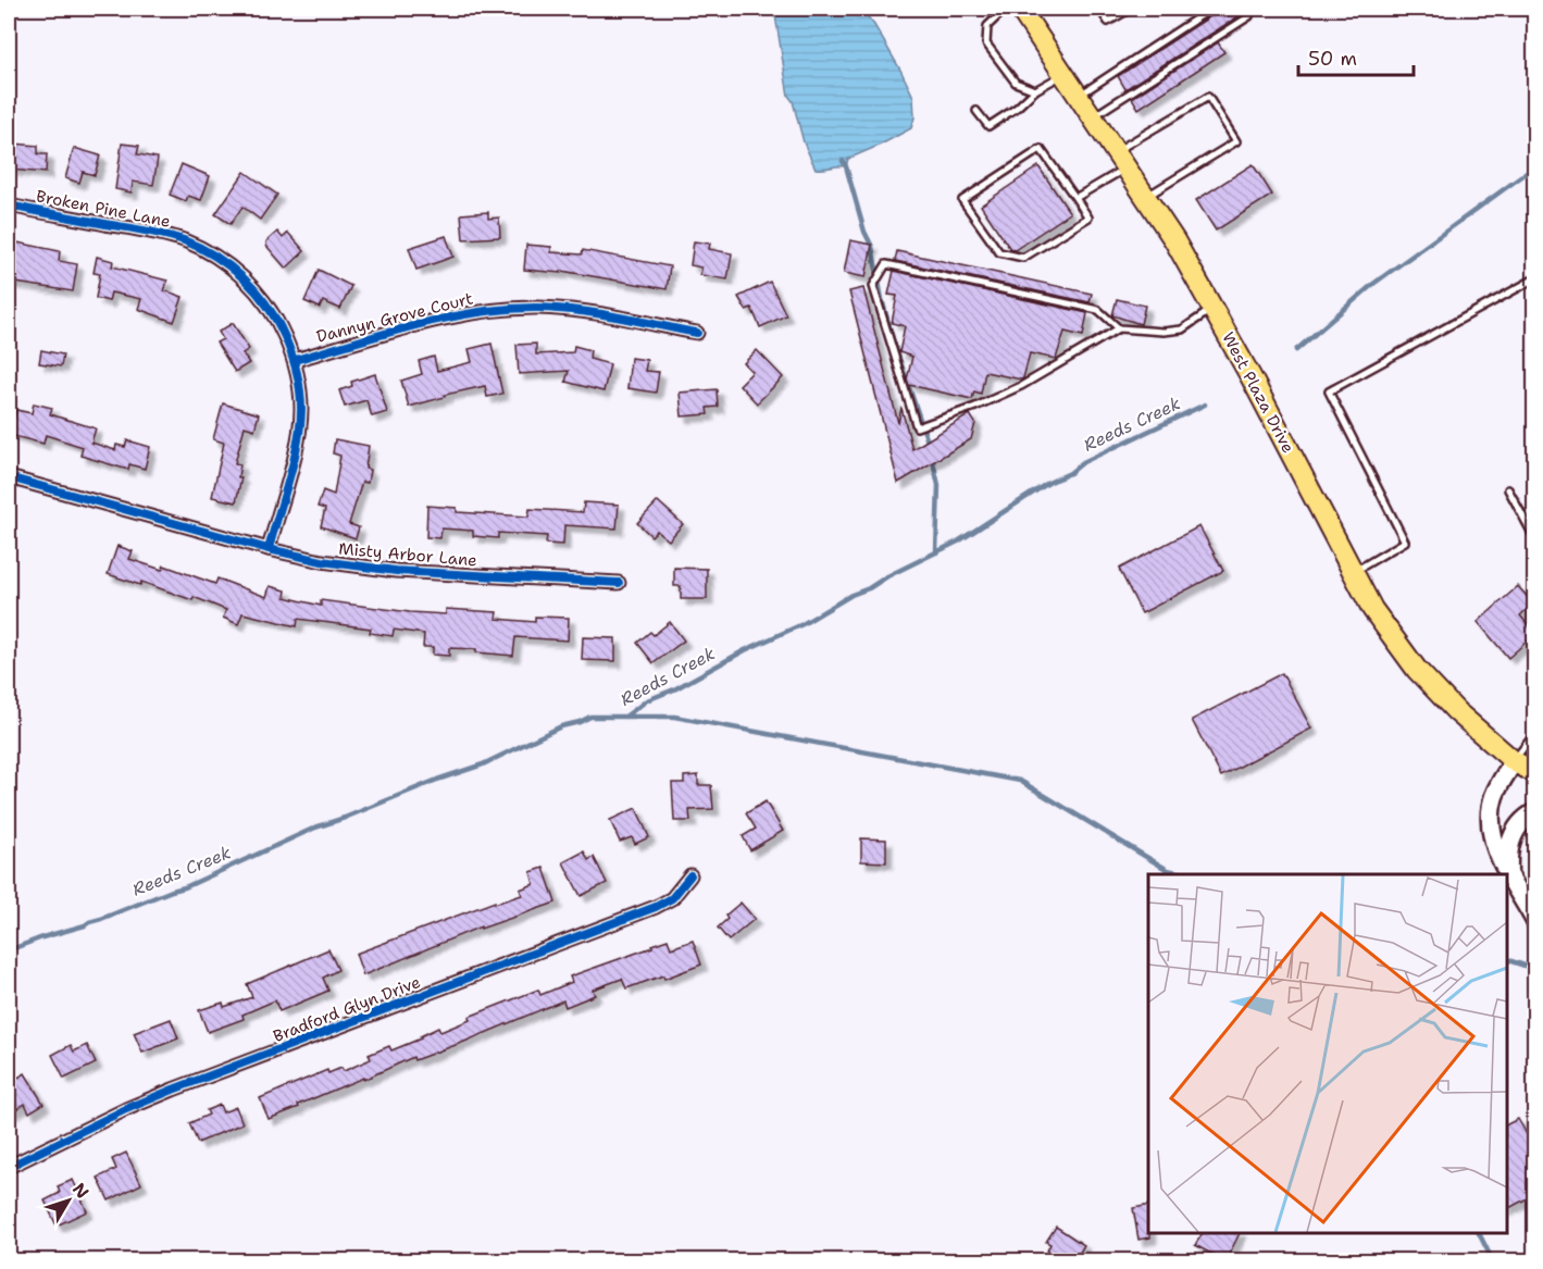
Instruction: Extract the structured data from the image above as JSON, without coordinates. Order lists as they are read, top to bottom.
{
  "streets": {
    "main road": ["West Plaza Drive"],
    "street": [
      "Broken Pine Lane",
      "Dannyn Grove Court",
      "Misty Arbor Lane",
      "Bradford Glyn Drive"
    ]
  },
  "crossings": [
    ["Broken Pine Lane", "Dannyn Grove Court"],
    ["Broken Pine Lane", "Misty Arbor Lane"]
  ],
  "water": ["Reeds Creek"],
  "scale_bar": "50 m",
  "north": "top right"
}
